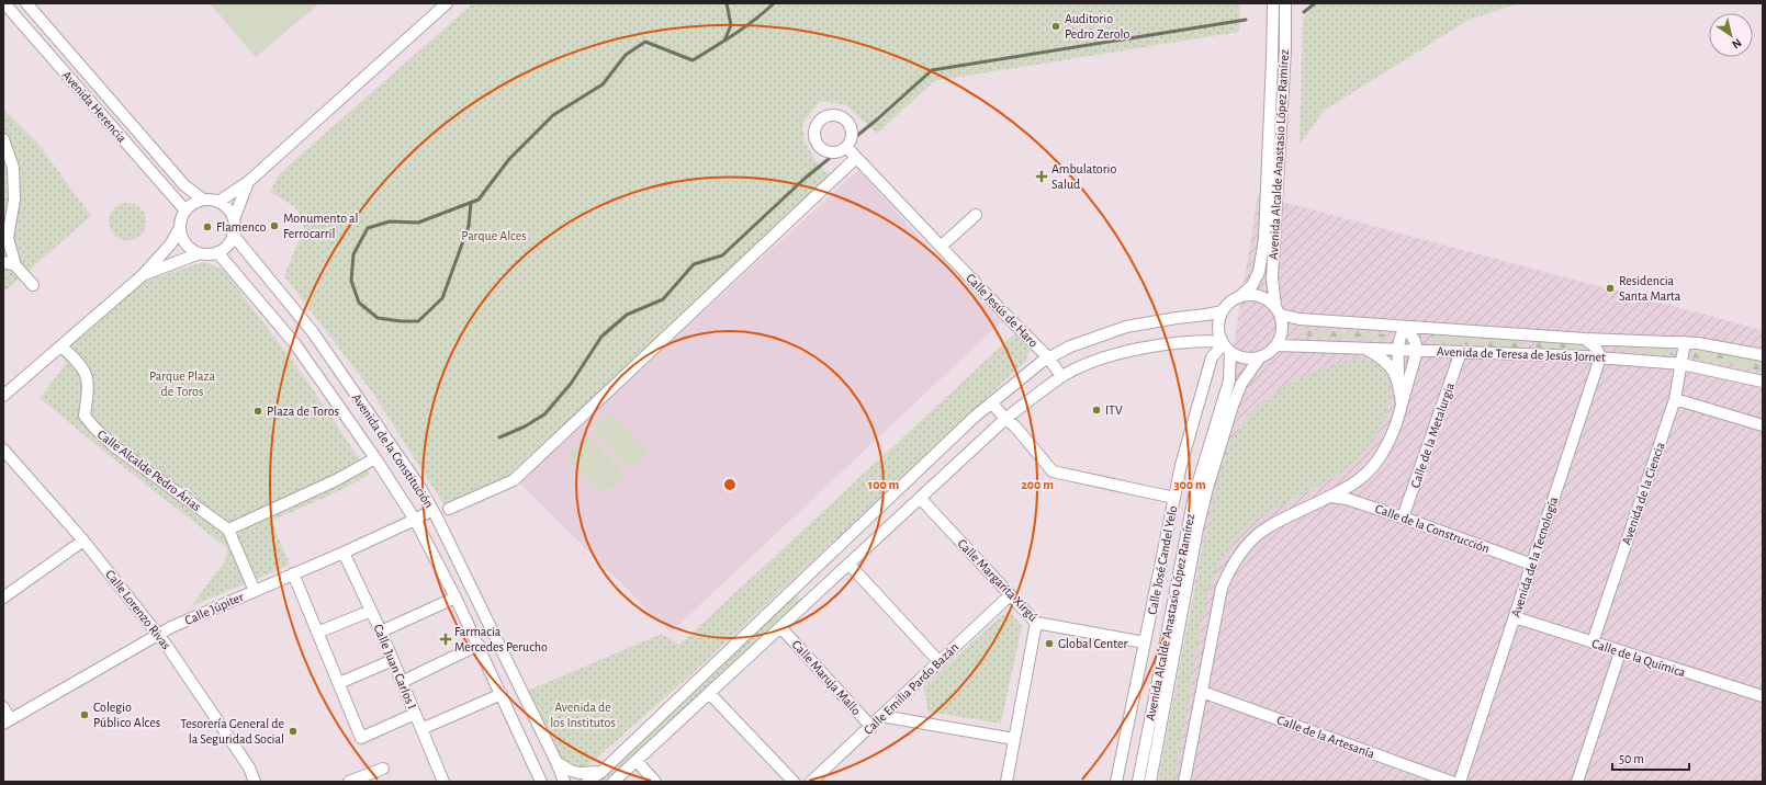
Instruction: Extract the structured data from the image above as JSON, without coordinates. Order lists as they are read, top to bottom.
{
  "streets": {
    "street": [
      "Avenida Herencia",
      "Avenida Alcalde Anastasio López Ramírez",
      "Calle Jesús de Haro",
      "Avenida de Teresa de Jesús Jornet",
      "Calle de la Metalurgia",
      "Avenida de la Constitución",
      "Calle Alcalde Pedro Árias",
      "Avenida de la Ciencia",
      "Calle de la Construcción",
      "Avenida de la Tecnología",
      "Calle José Candel Yelo",
      "Calle Margarita Xirgú",
      "Calle Júpiter",
      "Calle Lorenzo Rivas",
      "Calle de la Química",
      "Calle Juan Carlos I",
      "Calle Maruja Mallo",
      "Calle Emilia Pardo Bazán",
      "Calle de la Artesanía"
    ]
  },
  "crossings": [
    ["Avenida Herencia", "Avenida de la Constitución"],
    ["Avenida Alcalde Anastasio López Ramírez", "Avenida de Teresa de Jesús Jornet"],
    ["Avenida Alcalde Anastasio López Ramírez", "Calle José Candel Yelo"],
    ["Avenida de Teresa de Jesús Jornet", "Calle de la Metalurgia"],
    ["Avenida de Teresa de Jesús Jornet", "Avenida de la Ciencia"],
    ["Avenida de Teresa de Jesús Jornet", "Avenida de la Tecnología"],
    ["Avenida de Teresa de Jesús Jornet", "Calle José Candel Yelo"],
    ["Calle de la Metalurgia", "Calle de la Construcción"],
    ["Avenida de la Constitución", "Calle Júpiter"],
    ["Avenida de la Ciencia", "Calle de la Química"],
    ["Calle de la Construcción", "Avenida de la Tecnología"],
    ["Avenida de la Tecnología", "Calle de la Química"],
    ["Calle José Candel Yelo", "Calle Margarita Xirgú"],
    ["Calle Margarita Xirgú", "Calle Emilia Pardo Bazán"],
    ["Calle Júpiter", "Calle Lorenzo Rivas"],
    ["Calle Júpiter", "Calle Juan Carlos I"],
    ["Calle Maruja Mallo", "Calle Emilia Pardo Bazán"]
  ],
  "parks": ["Parque Alces", "Parque Plaza de Toros", "Avenida de los Institutos"],
  "places": {
    "other": [
      "Auditorio Pedro Zerolo",
      "Monumento al Ferrocarril",
      "Flamenco",
      "Residencia Santa Marta",
      "ITV",
      "Plaza de Toros",
      "Global Center",
      "Colegio Público Alces",
      "Tesorería General de la Seguridad Social"
    ],
    "health": ["Ambulatorio Salud", "Farmacia Mercedes Perucho"]
  },
  "scale_bar": "50 m",
  "north": "bottom right",
  "rings": ["100 m", "200 m", "300 m"]
}
